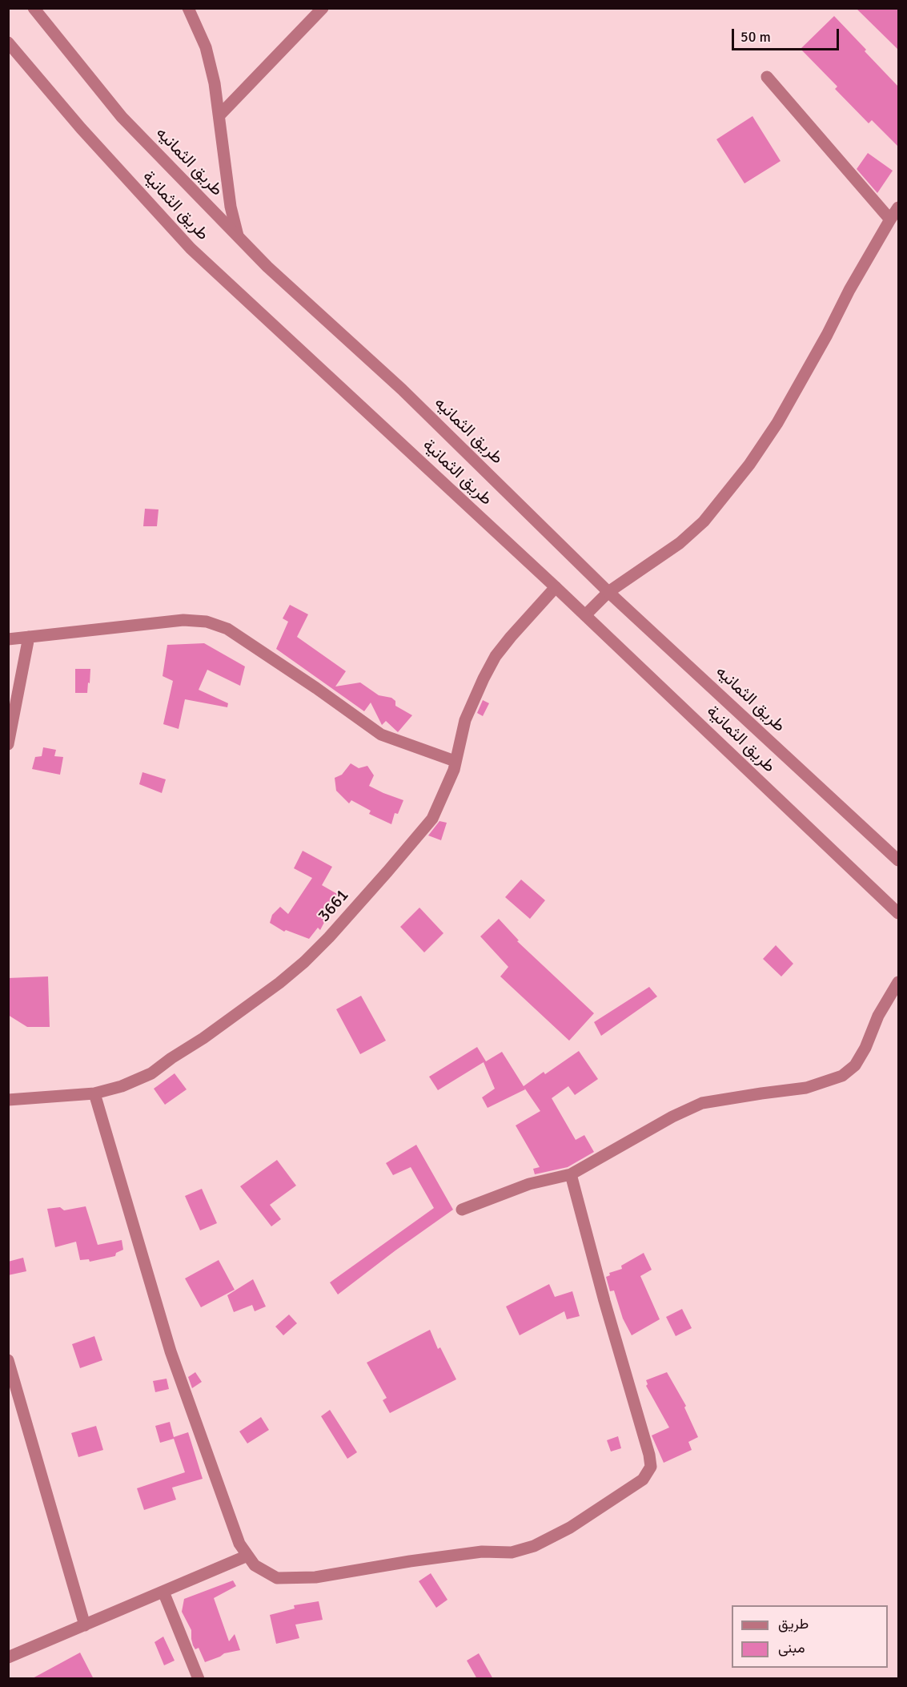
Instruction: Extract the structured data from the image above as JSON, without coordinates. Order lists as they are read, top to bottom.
{
  "streets": {
    "street": ["طريق الثمانيه", "طريق الثمانية", "3661"]
  },
  "crossings": [
    ["طريق الثمانية", "3661"]
  ],
  "legend": ["طريق", "مبنى"],
  "scale_bar": "50 m"
}
